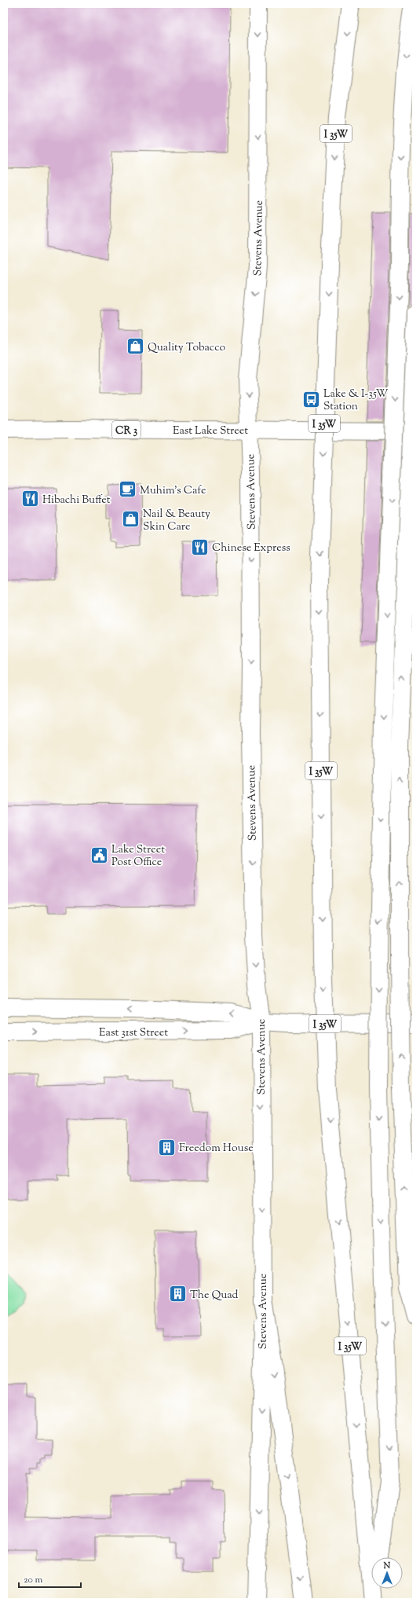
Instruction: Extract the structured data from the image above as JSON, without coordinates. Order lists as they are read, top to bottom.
{
  "streets": {
    "main road": [
      "I 35W",
      "Stevens Avenue",
      "CR 3",
      "East Lake Street",
      "East 31st Street"
    ]
  },
  "crossings": [
    ["Stevens Avenue", "East Lake Street"],
    ["Stevens Avenue", "East 31st Street"]
  ],
  "places": {
    "shop": ["Quality Tobacco", "Nail & Beauty Skin Care"],
    "bus stop": ["Lake & I-35W Station"],
    "cafe": ["Muhim's Cafe"],
    "restaurant": ["Hibachi Buffet", "Chinese Express"],
    "public building": ["Lake Street Post Office"],
    "building": ["Freedom House", "The Quad"]
  },
  "scale_bar": "20 m",
  "north": "top"
}
